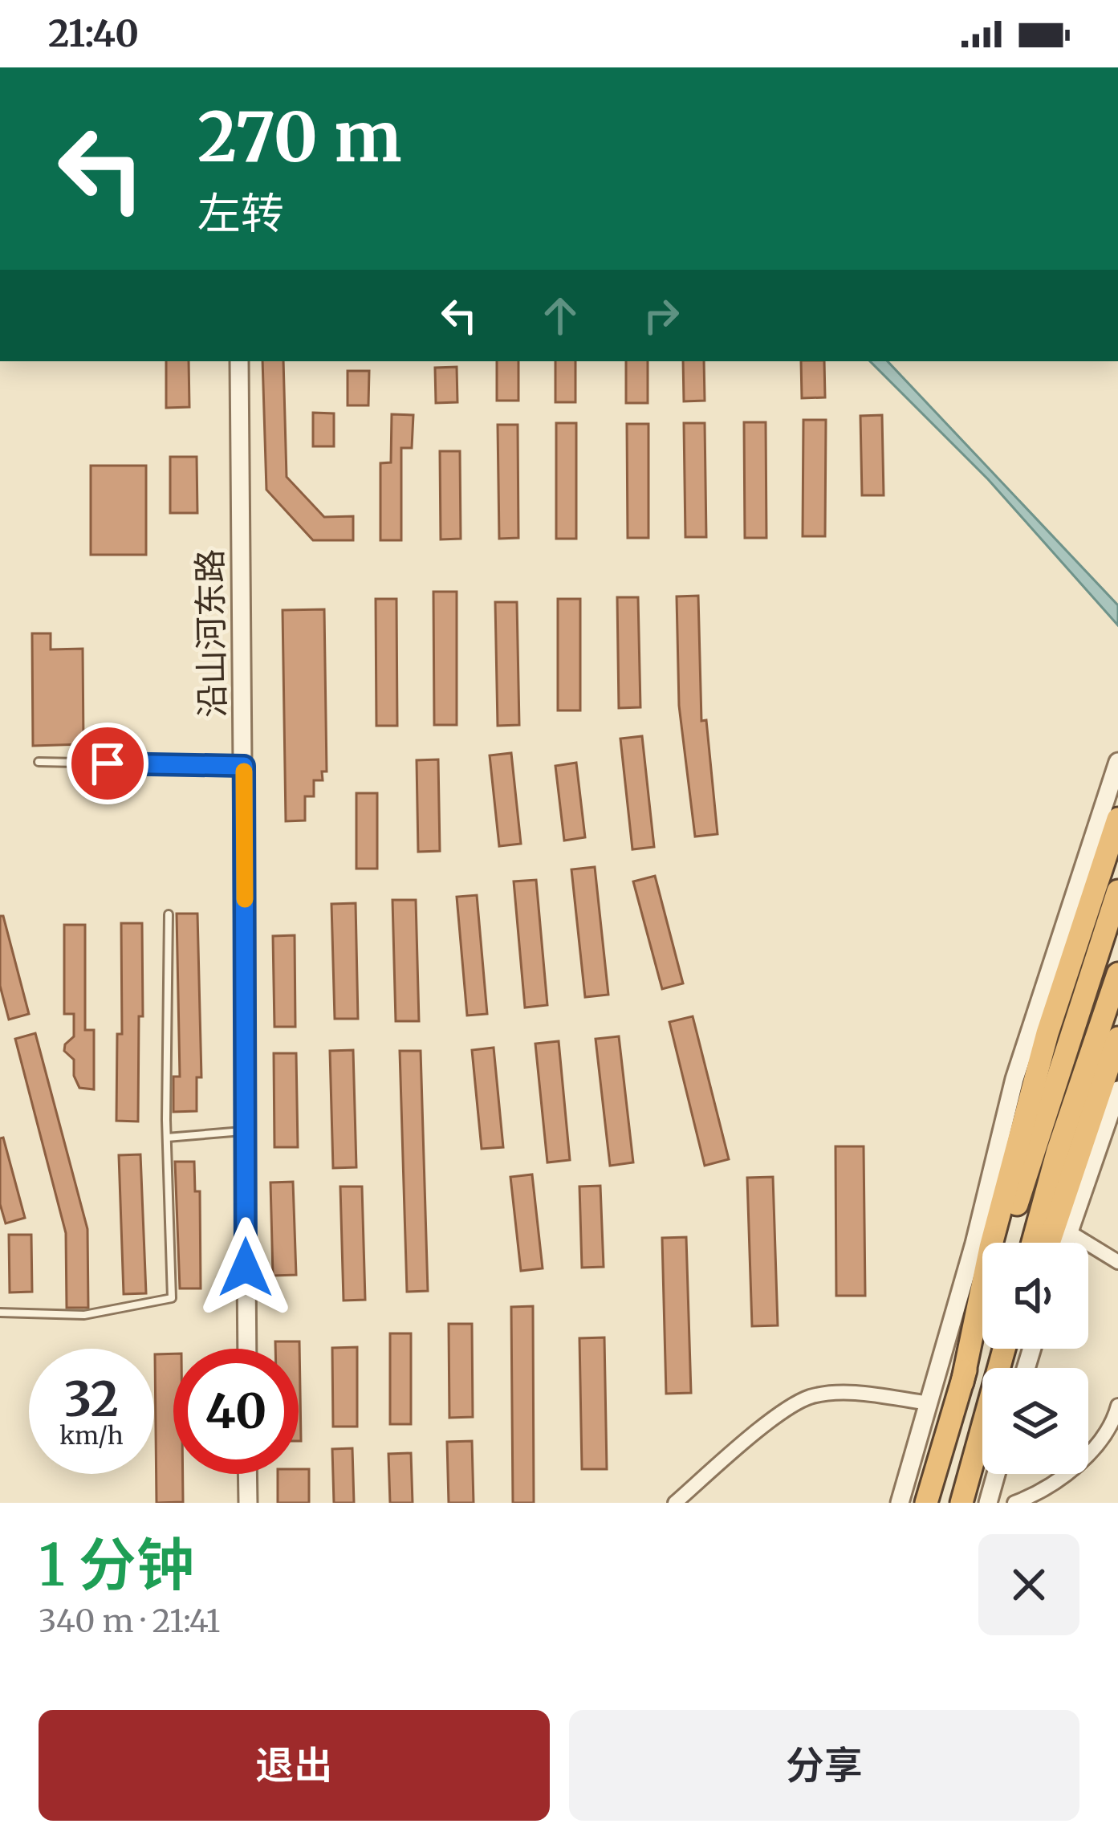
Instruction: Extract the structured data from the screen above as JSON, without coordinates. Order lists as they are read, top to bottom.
{
  "streets": {
    "street": ["沿山河东路"]
  },
  "page": {
    "status": "21:40",
    "turn": ["270 m", "左转"],
    "speed": "32 km/h",
    "limit": "40",
    "heading": ["1 分钟", "340 m · 21:41"],
    "buttons": ["退出", "分享"]
  }
}
